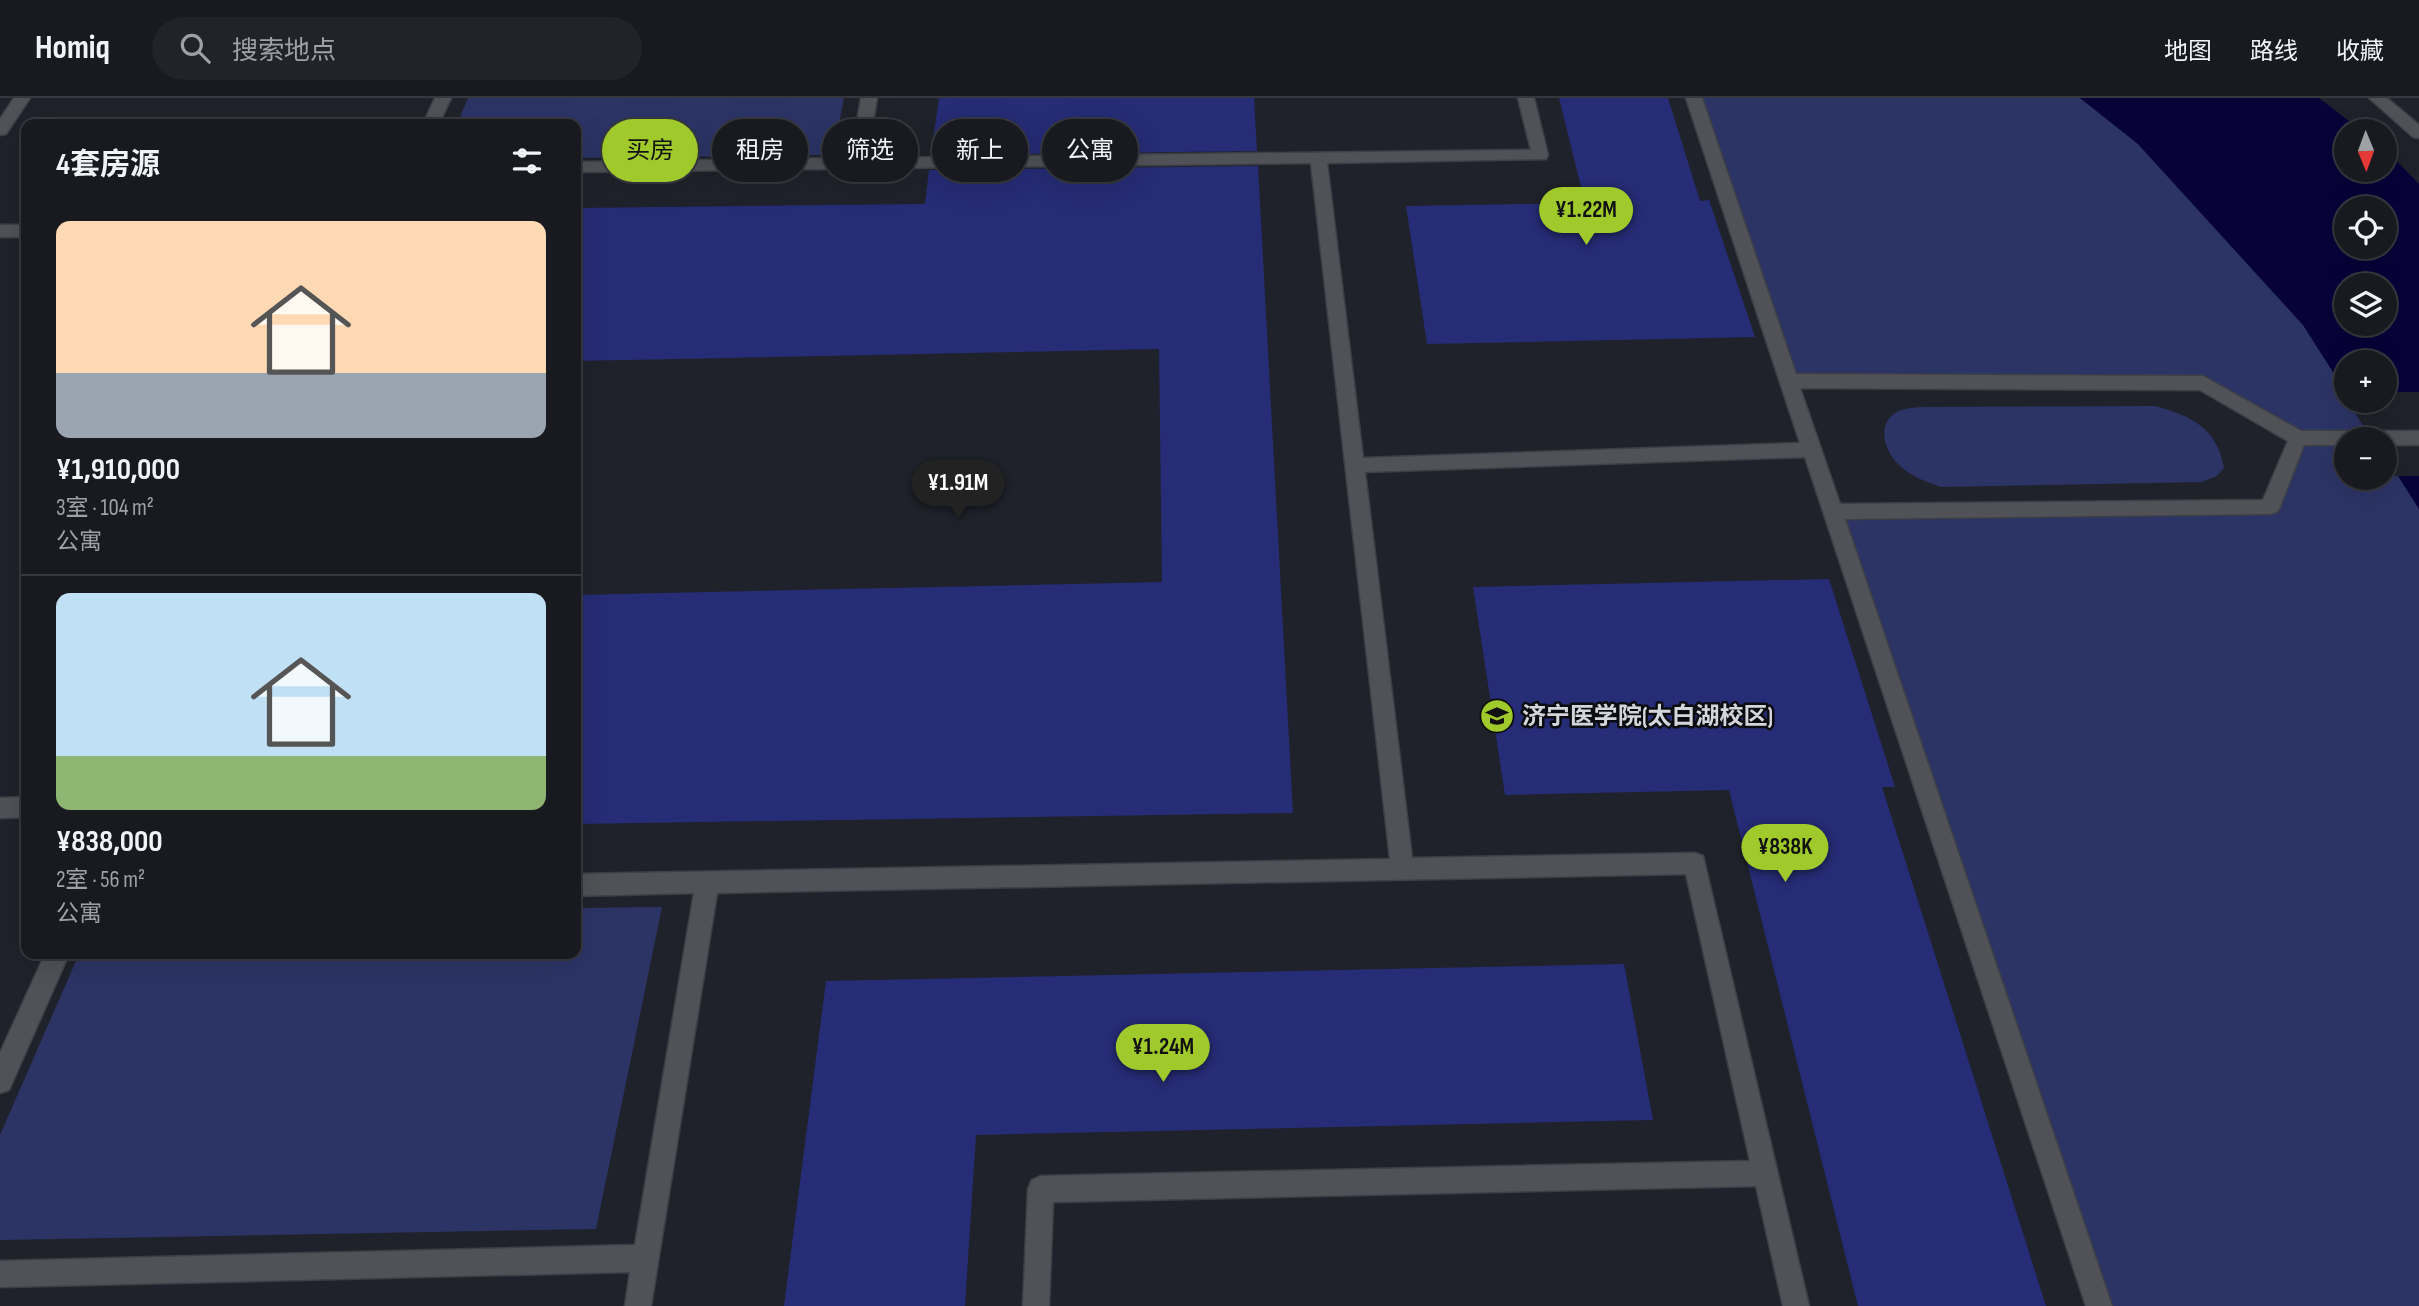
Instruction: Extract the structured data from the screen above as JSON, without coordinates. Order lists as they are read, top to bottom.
{
  "places": {
    "school or university": ["济宁医学院(太白湖校区)"]
  },
  "north": "bottom",
  "page": {
    "header": "Homiq",
    "search": "搜索地点",
    "nav": ["地图", "路线", "收藏"],
    "map_buttons": ["+", "−"],
    "chip": [
      "买房",
      "租房",
      "筛选",
      "新上",
      "公寓"
    ],
    "heading": "4套房源",
    "price": [
      "¥1.22M",
      "¥1.91M",
      "¥838K",
      "¥1.24M"
    ],
    "list": [
      {
        "name": "¥1,910,000",
        "note": "3室 · 104 m² · 公寓"
      },
      {
        "name": "¥838,000",
        "note": "2室 · 56 m² · 公寓"
      }
    ]
  }
}
